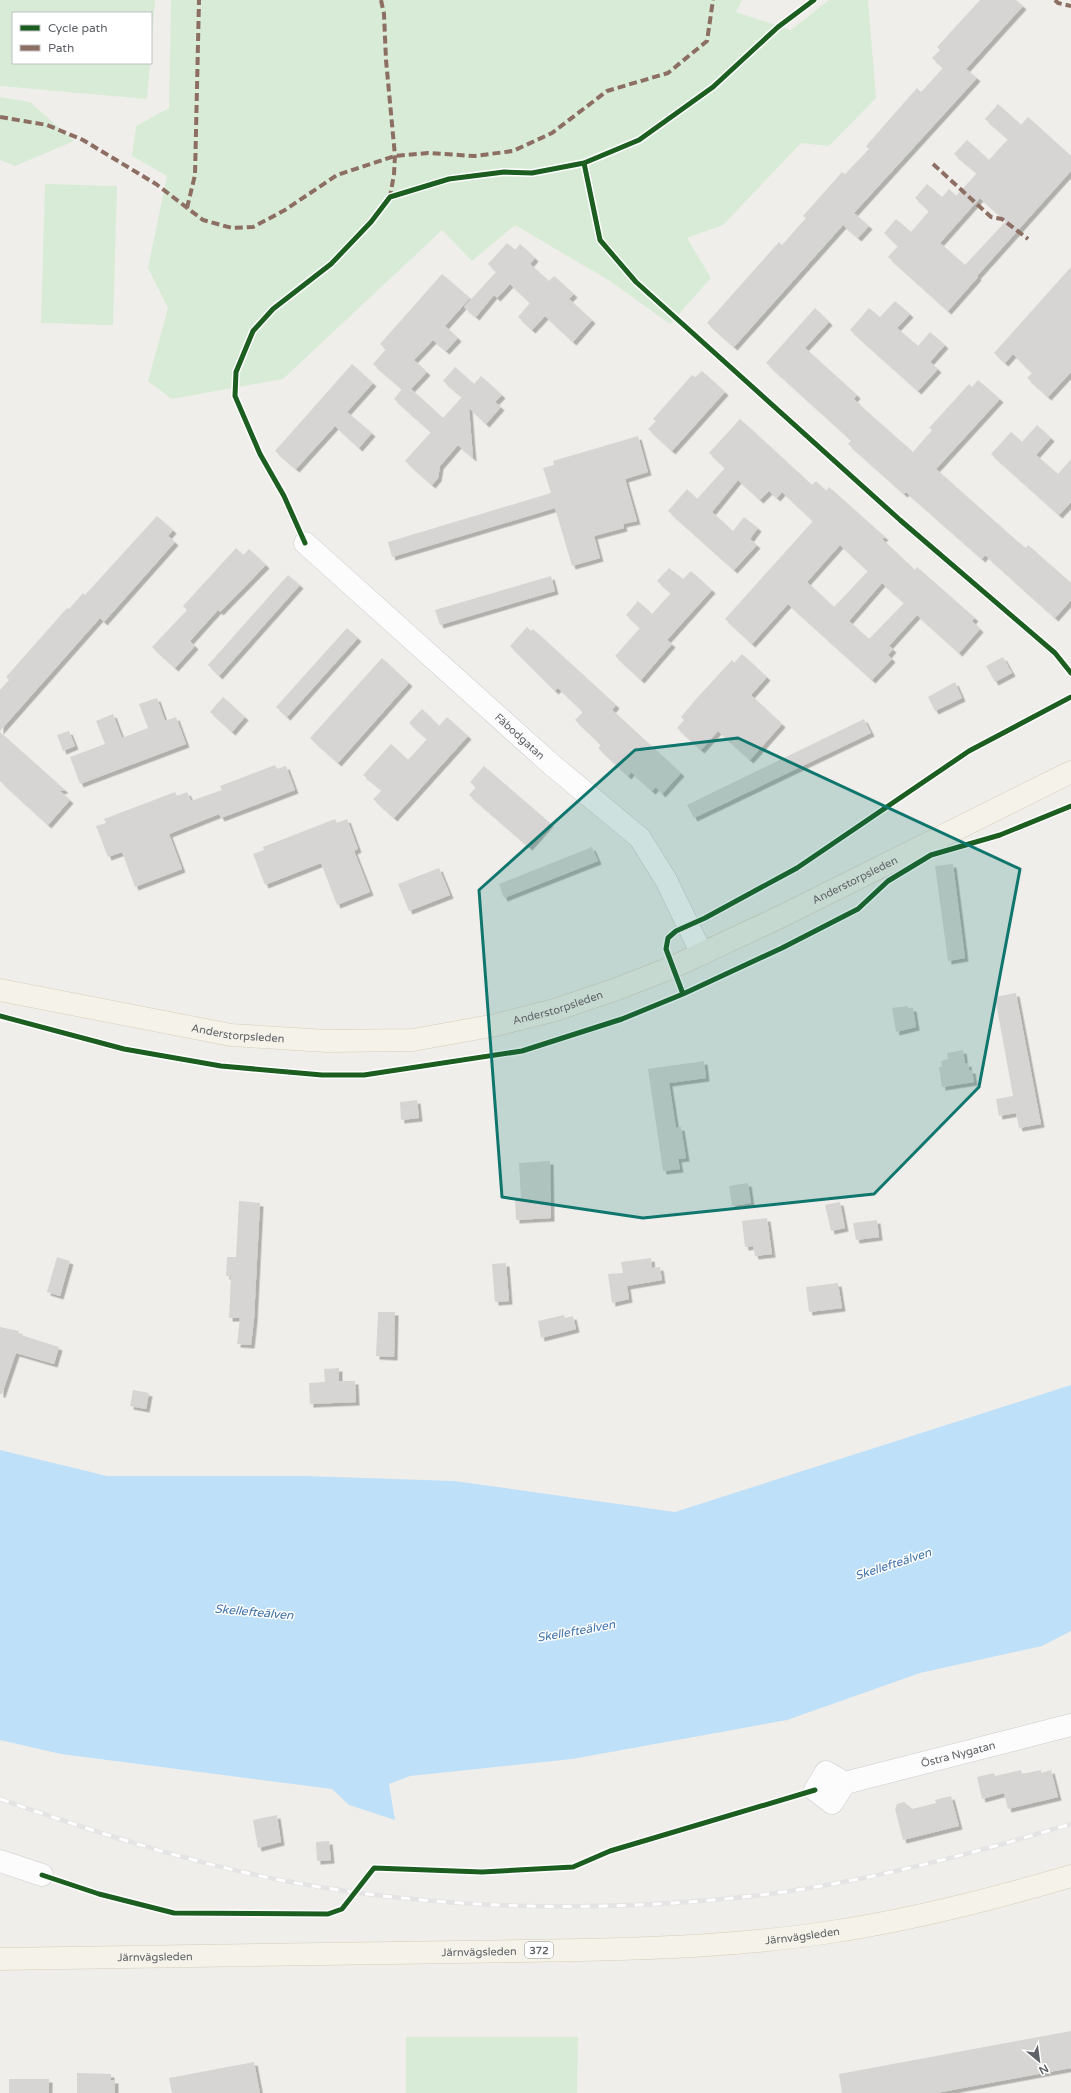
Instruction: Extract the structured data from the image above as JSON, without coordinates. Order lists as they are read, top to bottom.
{
  "streets": {
    "main road": ["Anderstorpsleden", "Järnvägsleden", "372"],
    "street": ["Fäbodgatan", "Östra Nygatan"]
  },
  "crossings": [
    ["Fäbodgatan", "Anderstorpsleden"]
  ],
  "water": ["Skellefteälven"],
  "legend": ["Cycle path", "Path"],
  "north": "bottom right"
}
